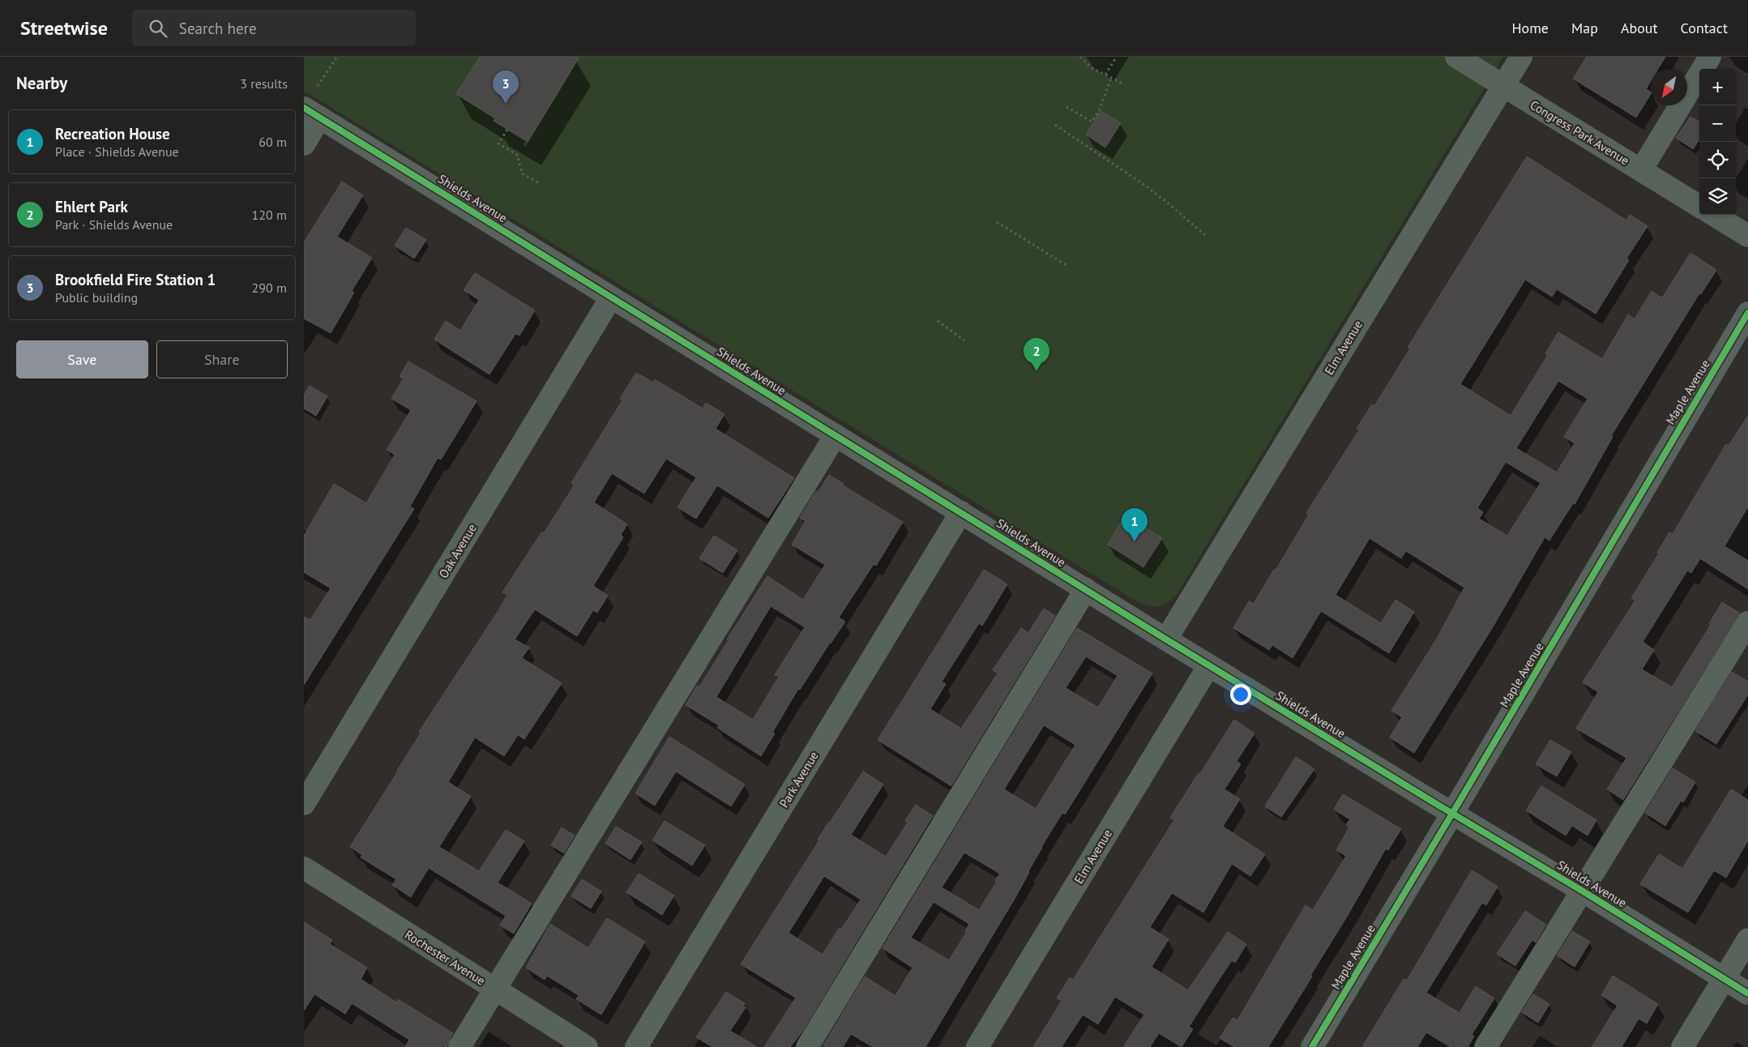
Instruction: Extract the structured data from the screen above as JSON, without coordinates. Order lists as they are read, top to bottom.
{
  "streets": {
    "street": [
      "Congress Park Avenue",
      "Shields Avenue",
      "Elm Avenue",
      "Maple Avenue",
      "Oak Avenue",
      "Park Avenue",
      "Rochester Avenue"
    ]
  },
  "crossings": [
    ["Congress Park Avenue", "Elm Avenue"],
    ["Shields Avenue", "Elm Avenue"],
    ["Shields Avenue", "Maple Avenue"],
    ["Shields Avenue", "Oak Avenue"],
    ["Shields Avenue", "Park Avenue"]
  ],
  "north": "bottom left",
  "page": {
    "header": "Streetwise",
    "search": "Search here",
    "nav": [
      "Home",
      "Map",
      "About",
      "Contact"
    ],
    "heading": ["Nearby", "3 results"],
    "map_buttons": ["+", "−"],
    "pins": ["3", "2", "1"],
    "list": [
      {
        "mark": "1",
        "name": "Recreation House",
        "note": "Place · Shields Avenue",
        "value": "60 m"
      },
      {
        "mark": "2",
        "name": "Ehlert Park",
        "note": "Park · Shields Avenue",
        "value": "120 m"
      },
      {
        "mark": "3",
        "name": "Brookfield Fire Station 1",
        "note": "Public building",
        "value": "290 m"
      }
    ],
    "buttons": ["Save", "Share"]
  }
}
